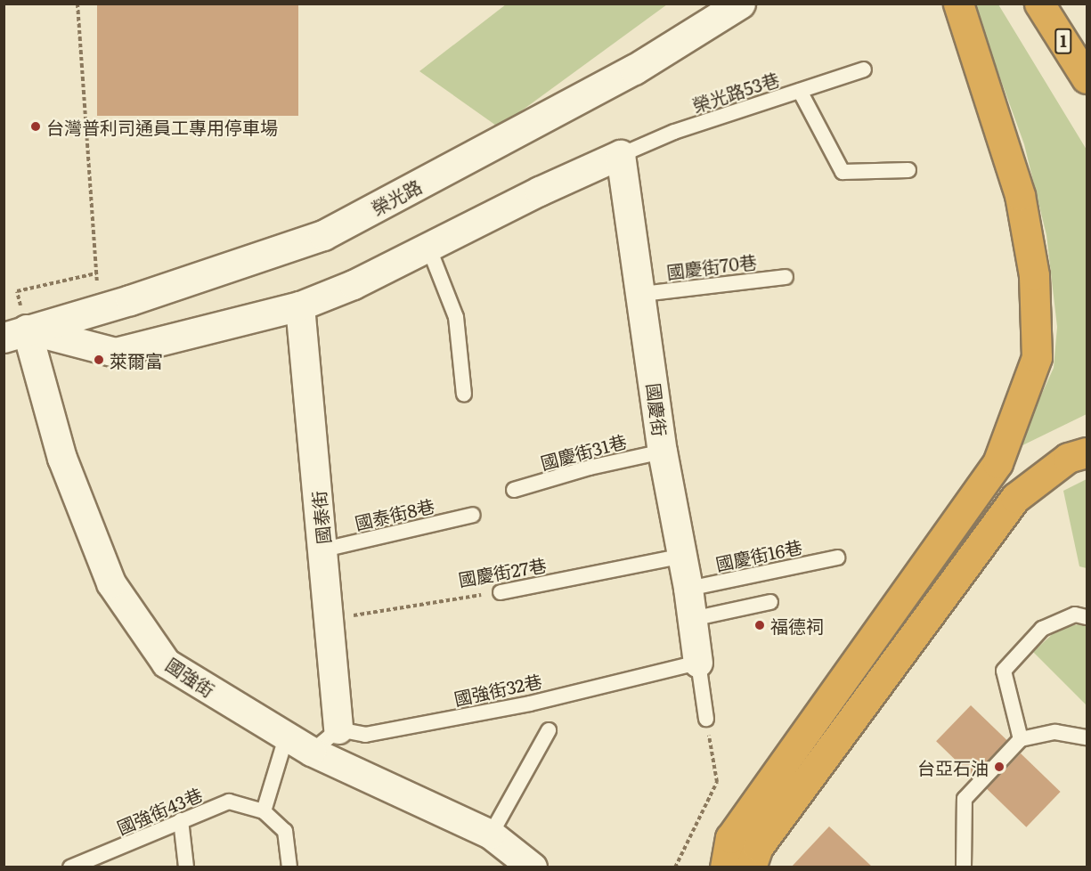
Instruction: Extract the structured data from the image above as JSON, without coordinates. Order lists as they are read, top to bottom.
{
  "streets": {
    "highway": ["1"],
    "street": [
      "榮光路",
      "國慶街",
      "國泰街",
      "國強街"
    ],
    "lane": [
      "榮光路53巷",
      "國慶街70巷",
      "國慶街31巷",
      "國泰街8巷",
      "國慶街16巷",
      "國慶街27巷",
      "國強街32巷",
      "國強街43巷"
    ]
  },
  "crossings": [
    ["榮光路53巷", "國慶街"],
    ["榮光路", "國強街"],
    ["國慶街70巷", "國慶街"],
    ["國慶街", "國慶街31巷"],
    ["國慶街", "國慶街16巷"],
    ["國慶街", "國慶街27巷"],
    ["國慶街", "國強街32巷"],
    ["國泰街8巷", "國泰街"],
    ["國泰街", "國慶街27巷"],
    ["國泰街", "國強街32巷"]
  ],
  "places": [
    "台灣普利司通員工專用停車場",
    "萊爾富",
    "福德祠",
    "台亞石油"
  ]
}
